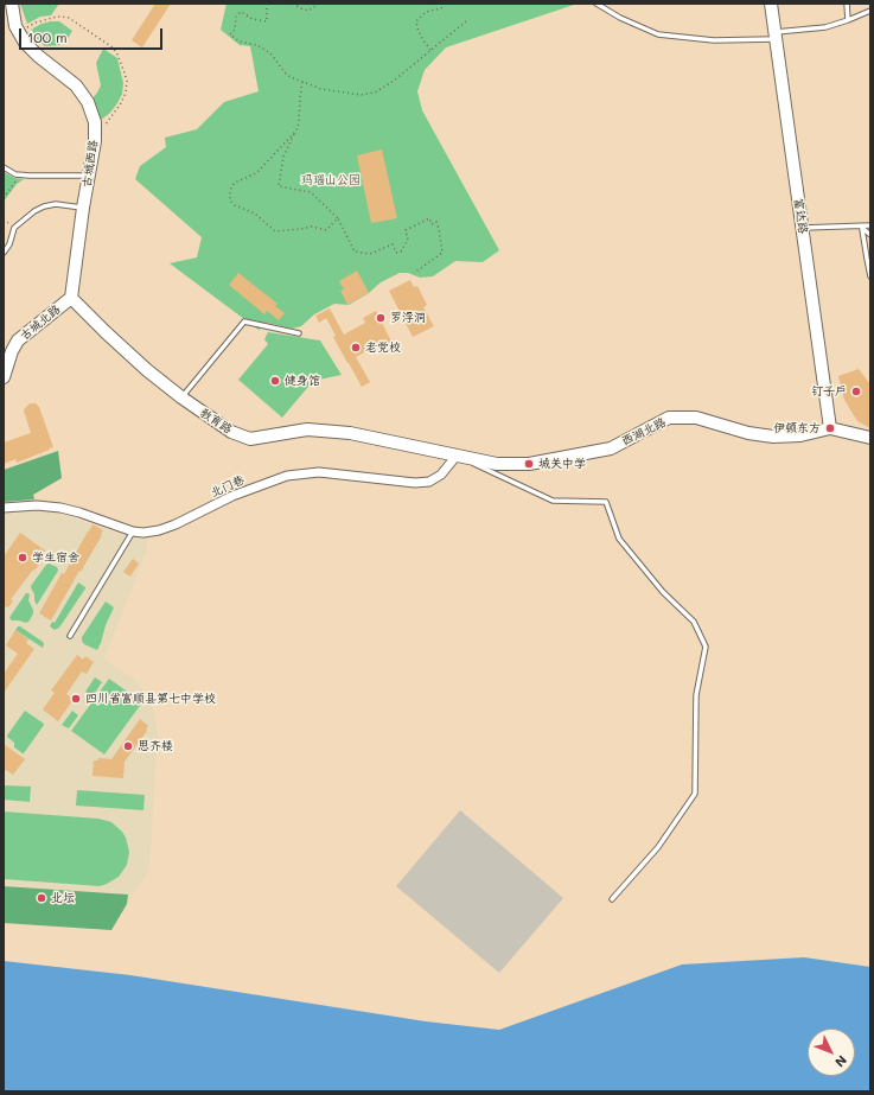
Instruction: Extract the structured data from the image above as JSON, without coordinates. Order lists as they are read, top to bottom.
{
  "streets": {
    "street": [
      "古城西路",
      "富达路",
      "古城北路",
      "教育路",
      "西湖北路",
      "北门巷"
    ]
  },
  "crossings": [
    ["古城西路", "古城北路"],
    ["古城西路", "教育路"],
    ["富达路", "西湖北路"],
    ["古城北路", "教育路"],
    ["教育路", "西湖北路"],
    ["教育路", "北门巷"],
    ["西湖北路", "北门巷"]
  ],
  "parks": ["玛瑙山公园"],
  "places": [
    "罗浮洞",
    "老党校",
    "健身馆",
    "钉子户",
    "伊顿东方",
    "城关中学",
    "学生宿舍",
    "四川省富顺县第七中学校",
    "思齐楼",
    "北坛"
  ],
  "scale_bar": "100 m",
  "north": "bottom right"
}
